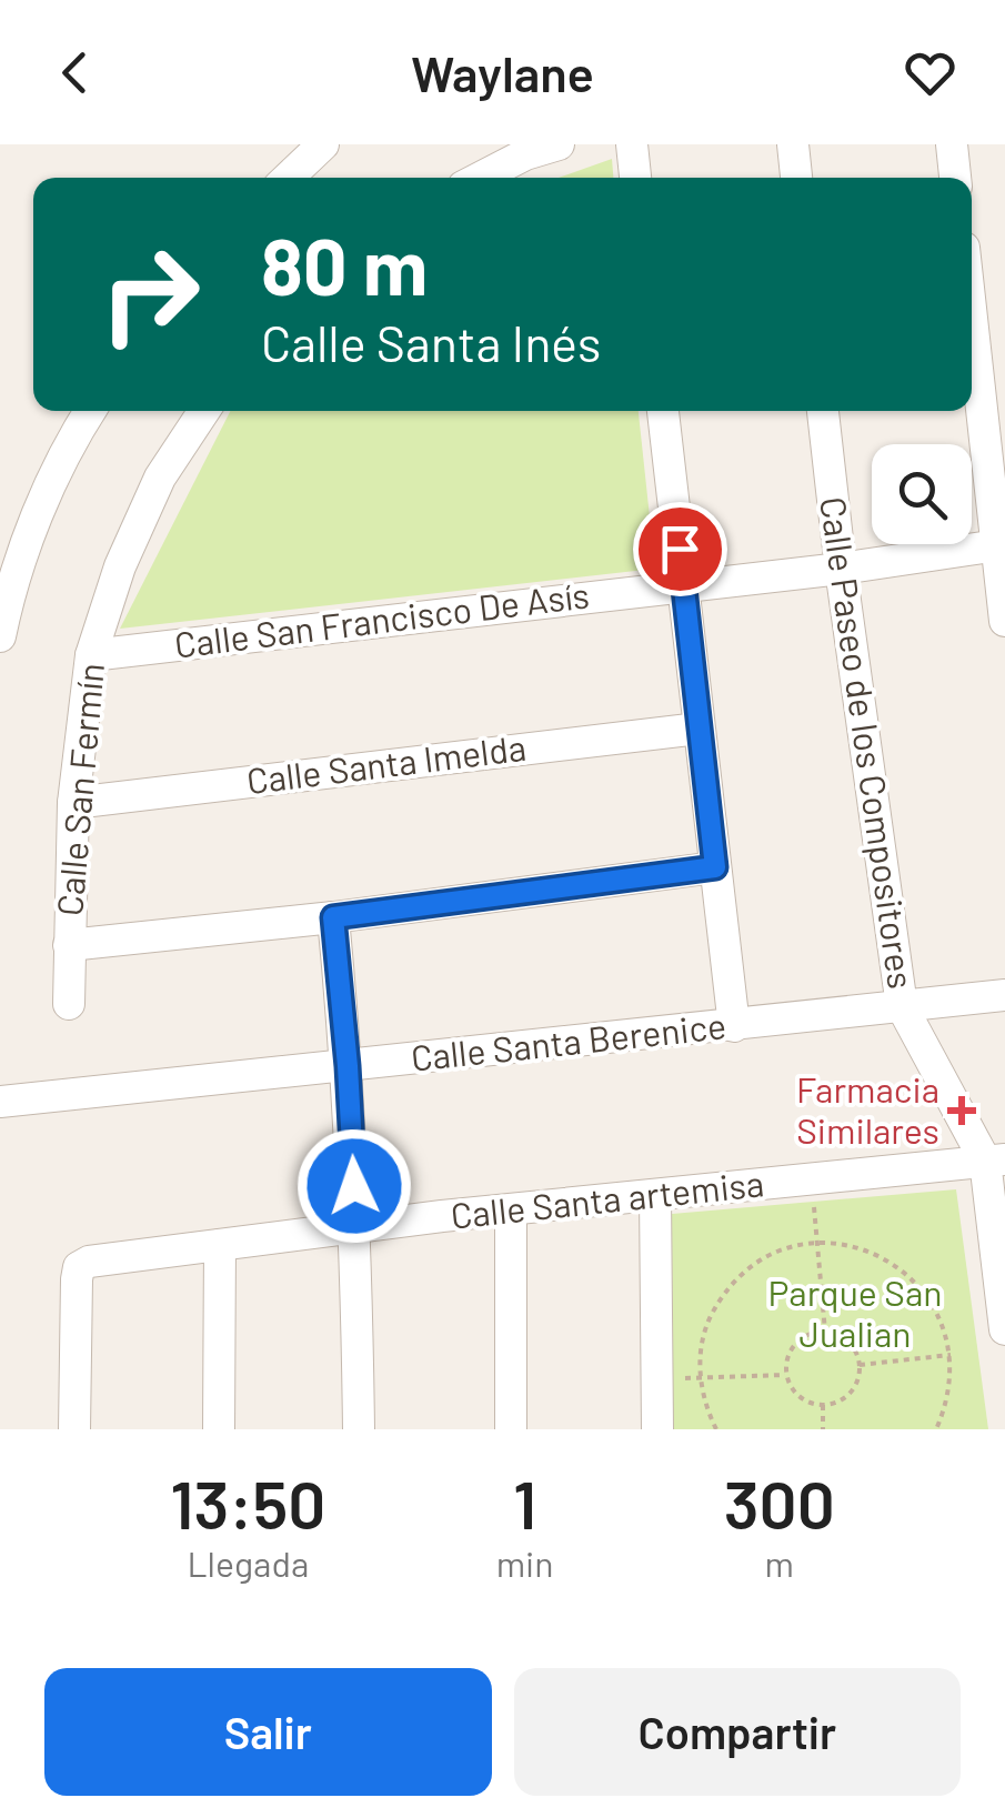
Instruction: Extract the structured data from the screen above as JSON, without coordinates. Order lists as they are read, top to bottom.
{
  "streets": {
    "street": [
      "Calle San Francisco De Asís",
      "Calle Paseo de los Compositores",
      "Calle Santa Imelda",
      "Calle San Fermín",
      "Calle Santa Berenice",
      "Calle Santa artemisa"
    ]
  },
  "crossings": [
    ["Calle San Francisco De Asís", "Calle Paseo de los Compositores"],
    ["Calle San Francisco De Asís", "Calle San Fermín"],
    ["Calle Paseo de los Compositores", "Calle Santa Berenice"],
    ["Calle Paseo de los Compositores", "Calle Santa artemisa"],
    ["Calle Santa Imelda", "Calle San Fermín"]
  ],
  "parks": ["Parque San Jualian"],
  "places": {
    "health": ["Farmacia Similares"]
  },
  "page": {
    "header": "Waylane",
    "turn": ["80 m", "Calle Santa Inés"],
    "eta": [
      "13:50",
      "Llegada",
      "1",
      "min",
      "300",
      "m"
    ],
    "buttons": ["Salir", "Compartir"]
  }
}
